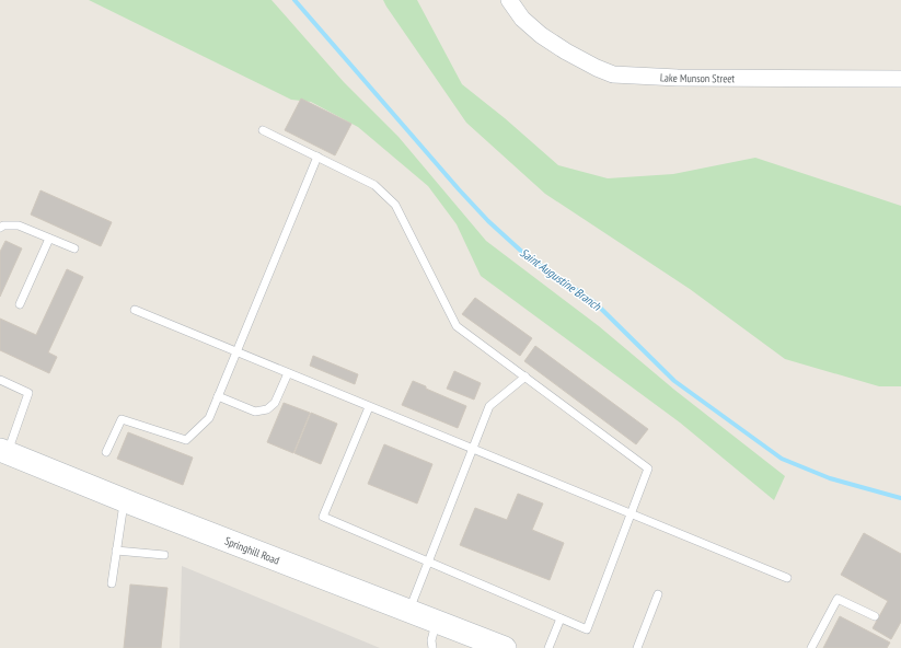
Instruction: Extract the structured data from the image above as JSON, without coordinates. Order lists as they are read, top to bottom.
{
  "streets": {
    "main road": ["Springhill Road"],
    "street": ["Lake Munson Street"]
  },
  "water": ["Saint Augustine Branch"]
}
